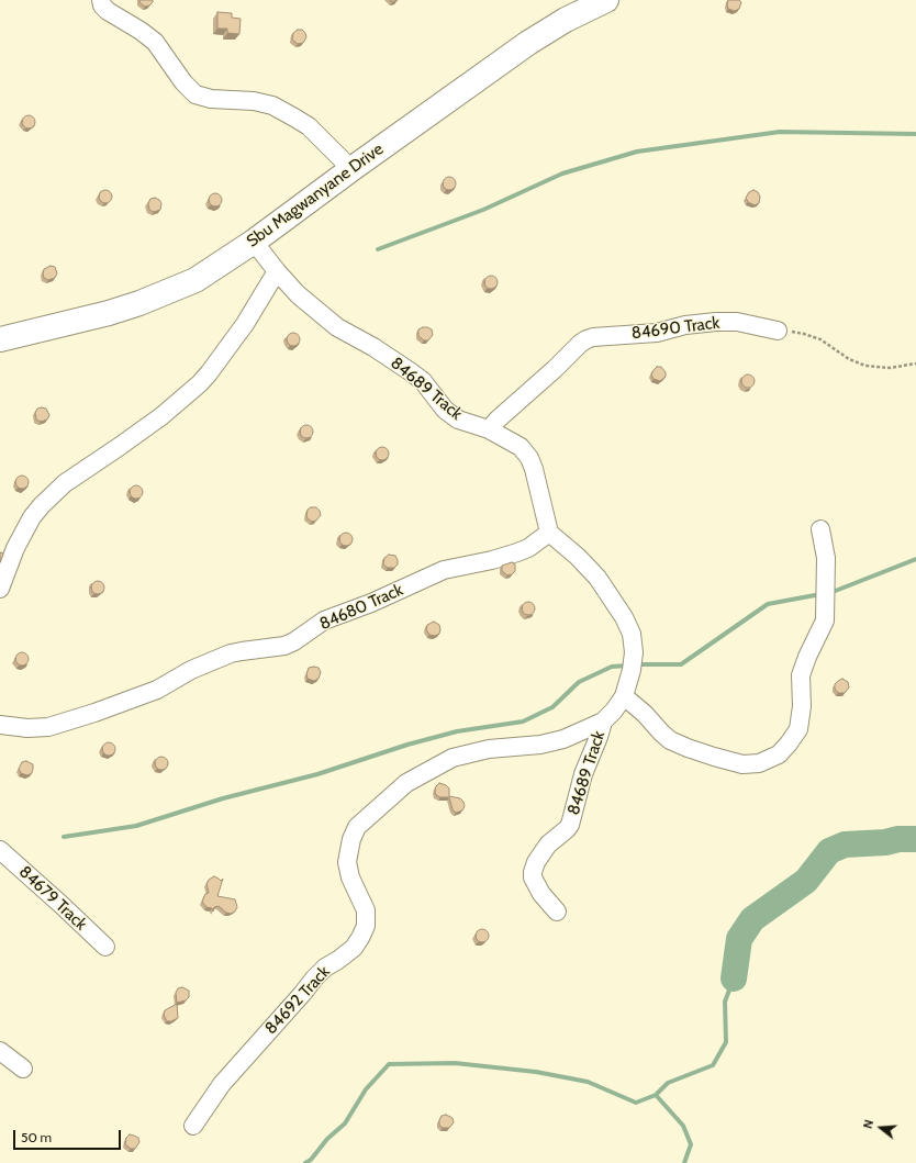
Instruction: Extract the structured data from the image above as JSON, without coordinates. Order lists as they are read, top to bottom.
{
  "streets": {
    "main road": ["Sbu Magwanyane Drive"],
    "street": [
      "84690 Track",
      "84689 Track",
      "84680 Track",
      "84679 Track",
      "84692 Track"
    ]
  },
  "crossings": [
    ["Sbu Magwanyane Drive", "84689 Track"],
    ["84690 Track", "84689 Track"],
    ["84689 Track", "84680 Track"],
    ["84689 Track", "84692 Track"]
  ],
  "scale_bar": "50 m",
  "north": "left"
}
